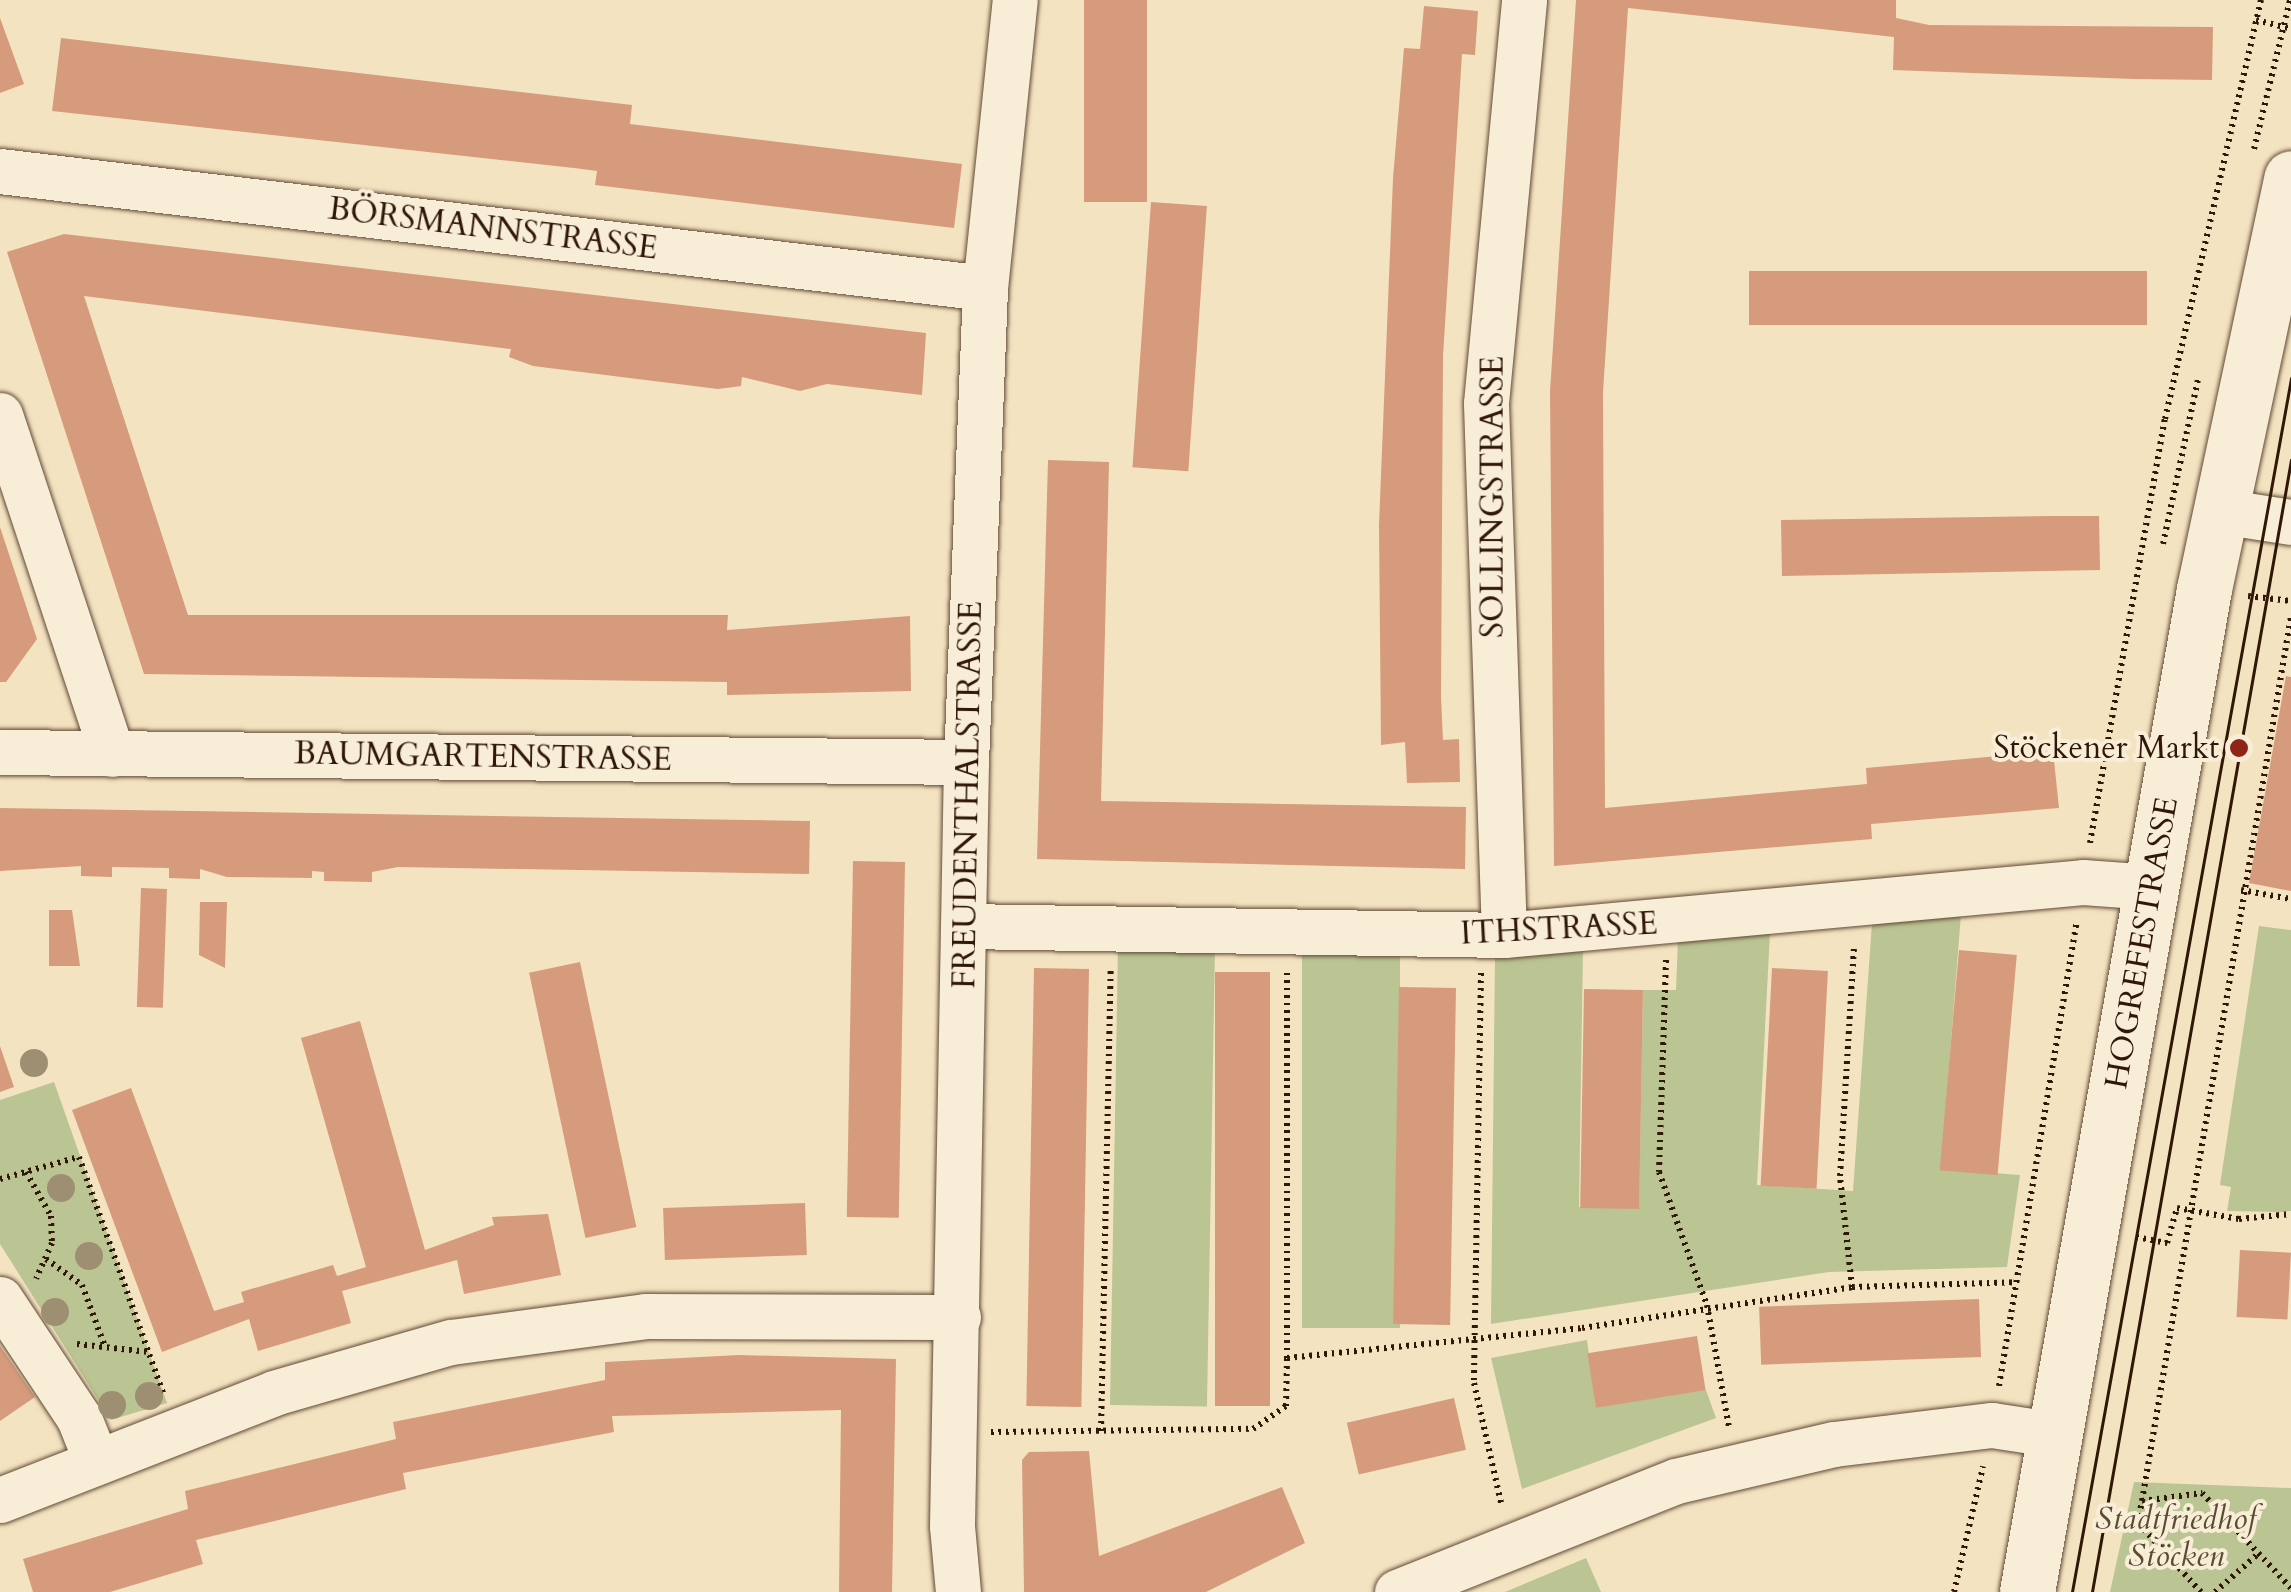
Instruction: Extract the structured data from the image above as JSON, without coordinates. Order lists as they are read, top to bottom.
{
  "streets": {
    "street": [
      "BÖRSMANNSTRASSE",
      "SOLLINGSTRASSE",
      "BAUMGARTENSTRASSE",
      "FREUDENTHALSTRASSE",
      "ITHSTRASSE",
      "HOGREFESTRASSE"
    ]
  },
  "crossings": [
    ["BÖRSMANNSTRASSE", "FREUDENTHALSTRASSE"],
    ["SOLLINGSTRASSE", "ITHSTRASSE"],
    ["BAUMGARTENSTRASSE", "FREUDENTHALSTRASSE"],
    ["FREUDENTHALSTRASSE", "ITHSTRASSE"],
    ["ITHSTRASSE", "HOGREFESTRASSE"]
  ],
  "parks": ["Stadtfriedhof Stöcken"],
  "places": ["Stöckener Markt"]
}
